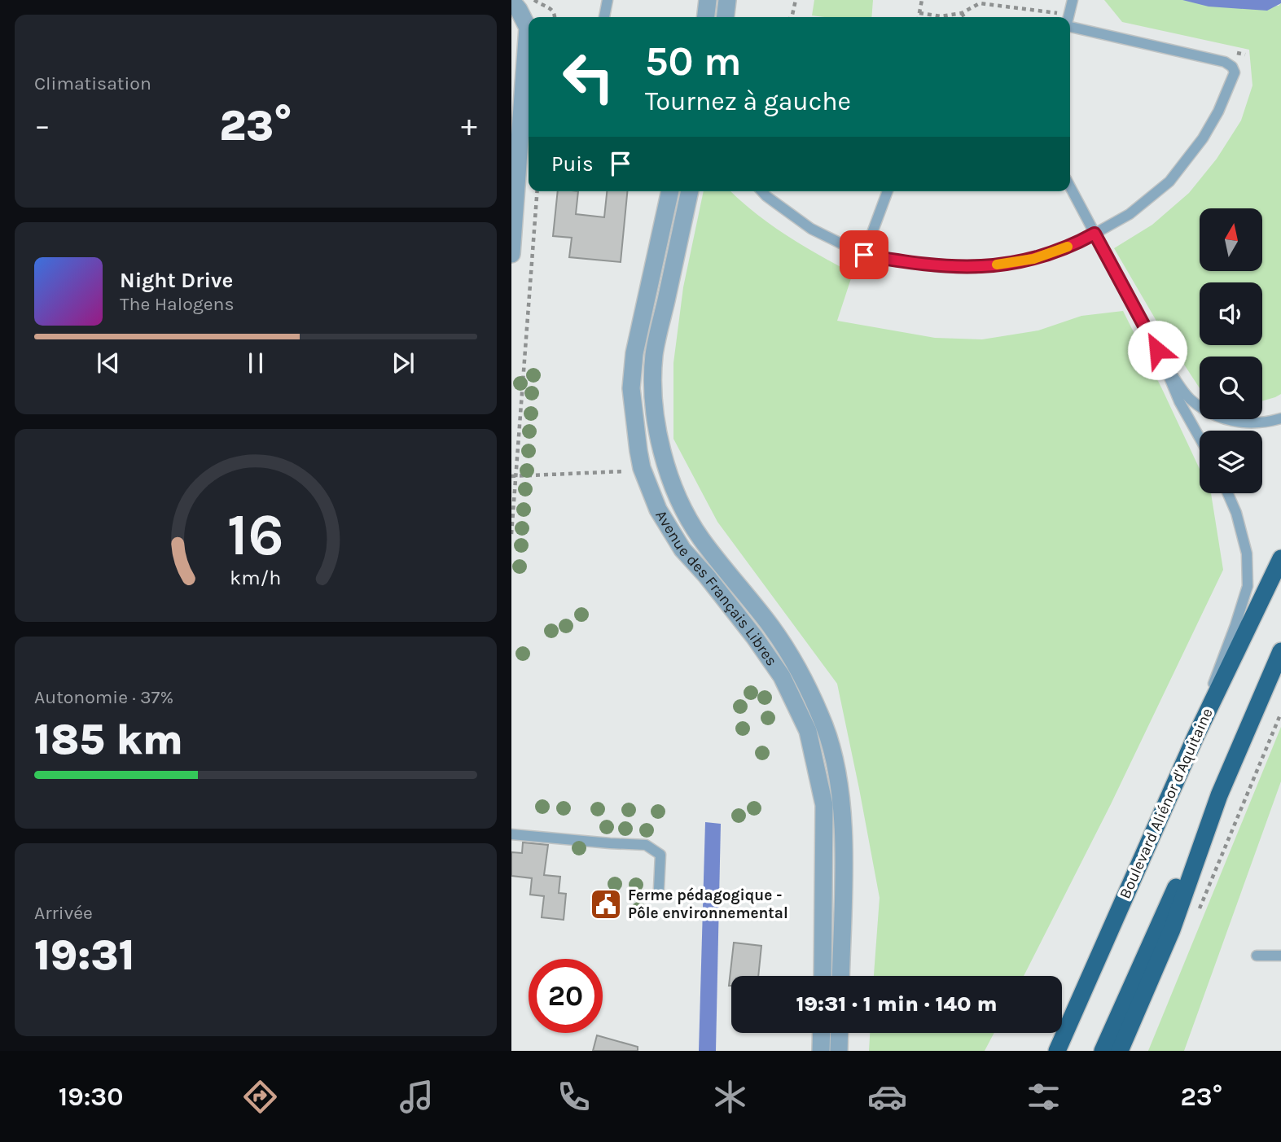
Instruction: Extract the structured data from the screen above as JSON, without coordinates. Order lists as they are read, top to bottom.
{
  "streets": {
    "highway": ["Boulevard Aliénor d'Aquitaine"],
    "street": ["Avenue des Français Libres"]
  },
  "places": {
    "public building": ["Ferme pédagogique - Pôle environnemental"]
  },
  "north": "top",
  "page": {
    "tile": [
      "Climatisation",
      ["Autonomie · 37%", "185 km"],
      ["Arrivée", "19:31"]
    ],
    "turn": ["50 m", "Tournez à gauche"],
    "heat": ["−", "23°", "+"],
    "then": "Puis",
    "song": ["Night Drive", "The Halogens"],
    "limit": "20",
    "trip": "19:31 · 1 min · 140 m",
    "tabs": ["19:30", "23°"],
    "gauge": ["16", "km/h"]
  }
}
